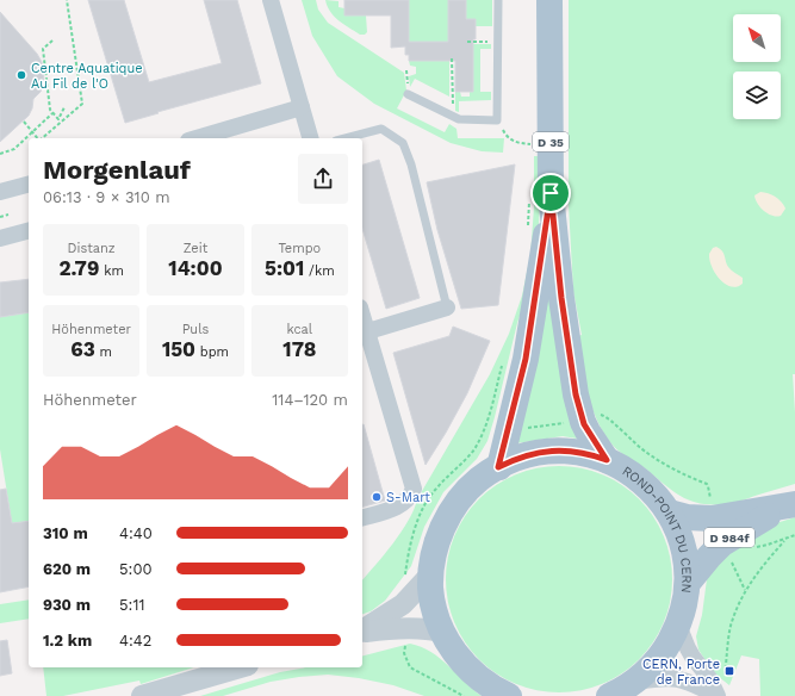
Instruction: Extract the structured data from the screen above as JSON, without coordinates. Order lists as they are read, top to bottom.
{
  "streets": {
    "main road": ["D 35", "ROND-POINT DU CERN", "D 984f"]
  },
  "crossings": [
    ["D 35", "ROND-POINT DU CERN"],
    ["ROND-POINT DU CERN", "D 984f"]
  ],
  "places": {
    "other": ["Centre Aquatique Au Fil de l'O", "S-Mart"],
    "transit": ["CERN, Porte de France"]
  },
  "north": "top left",
  "page": {
    "heading": ["Morgenlauf", "06:13 · 9 × 310 m"],
    "stats": [
      ["Distanz", "2.79 km"],
      ["Zeit", "14:00"],
      ["Tempo", "5:01 /km"],
      ["Höhenmeter", "63 m"],
      ["Puls", "150 bpm"],
      ["kcal", "178"]
    ],
    "chart": ["Höhenmeter", "114–120 m"],
    "list": [
      {
        "name": "310 m",
        "note": "4:40"
      },
      {
        "name": "620 m",
        "note": "5:00"
      },
      {
        "name": "930 m",
        "note": "5:11"
      },
      {
        "name": "1.2 km",
        "note": "4:42"
      }
    ]
  }
}
